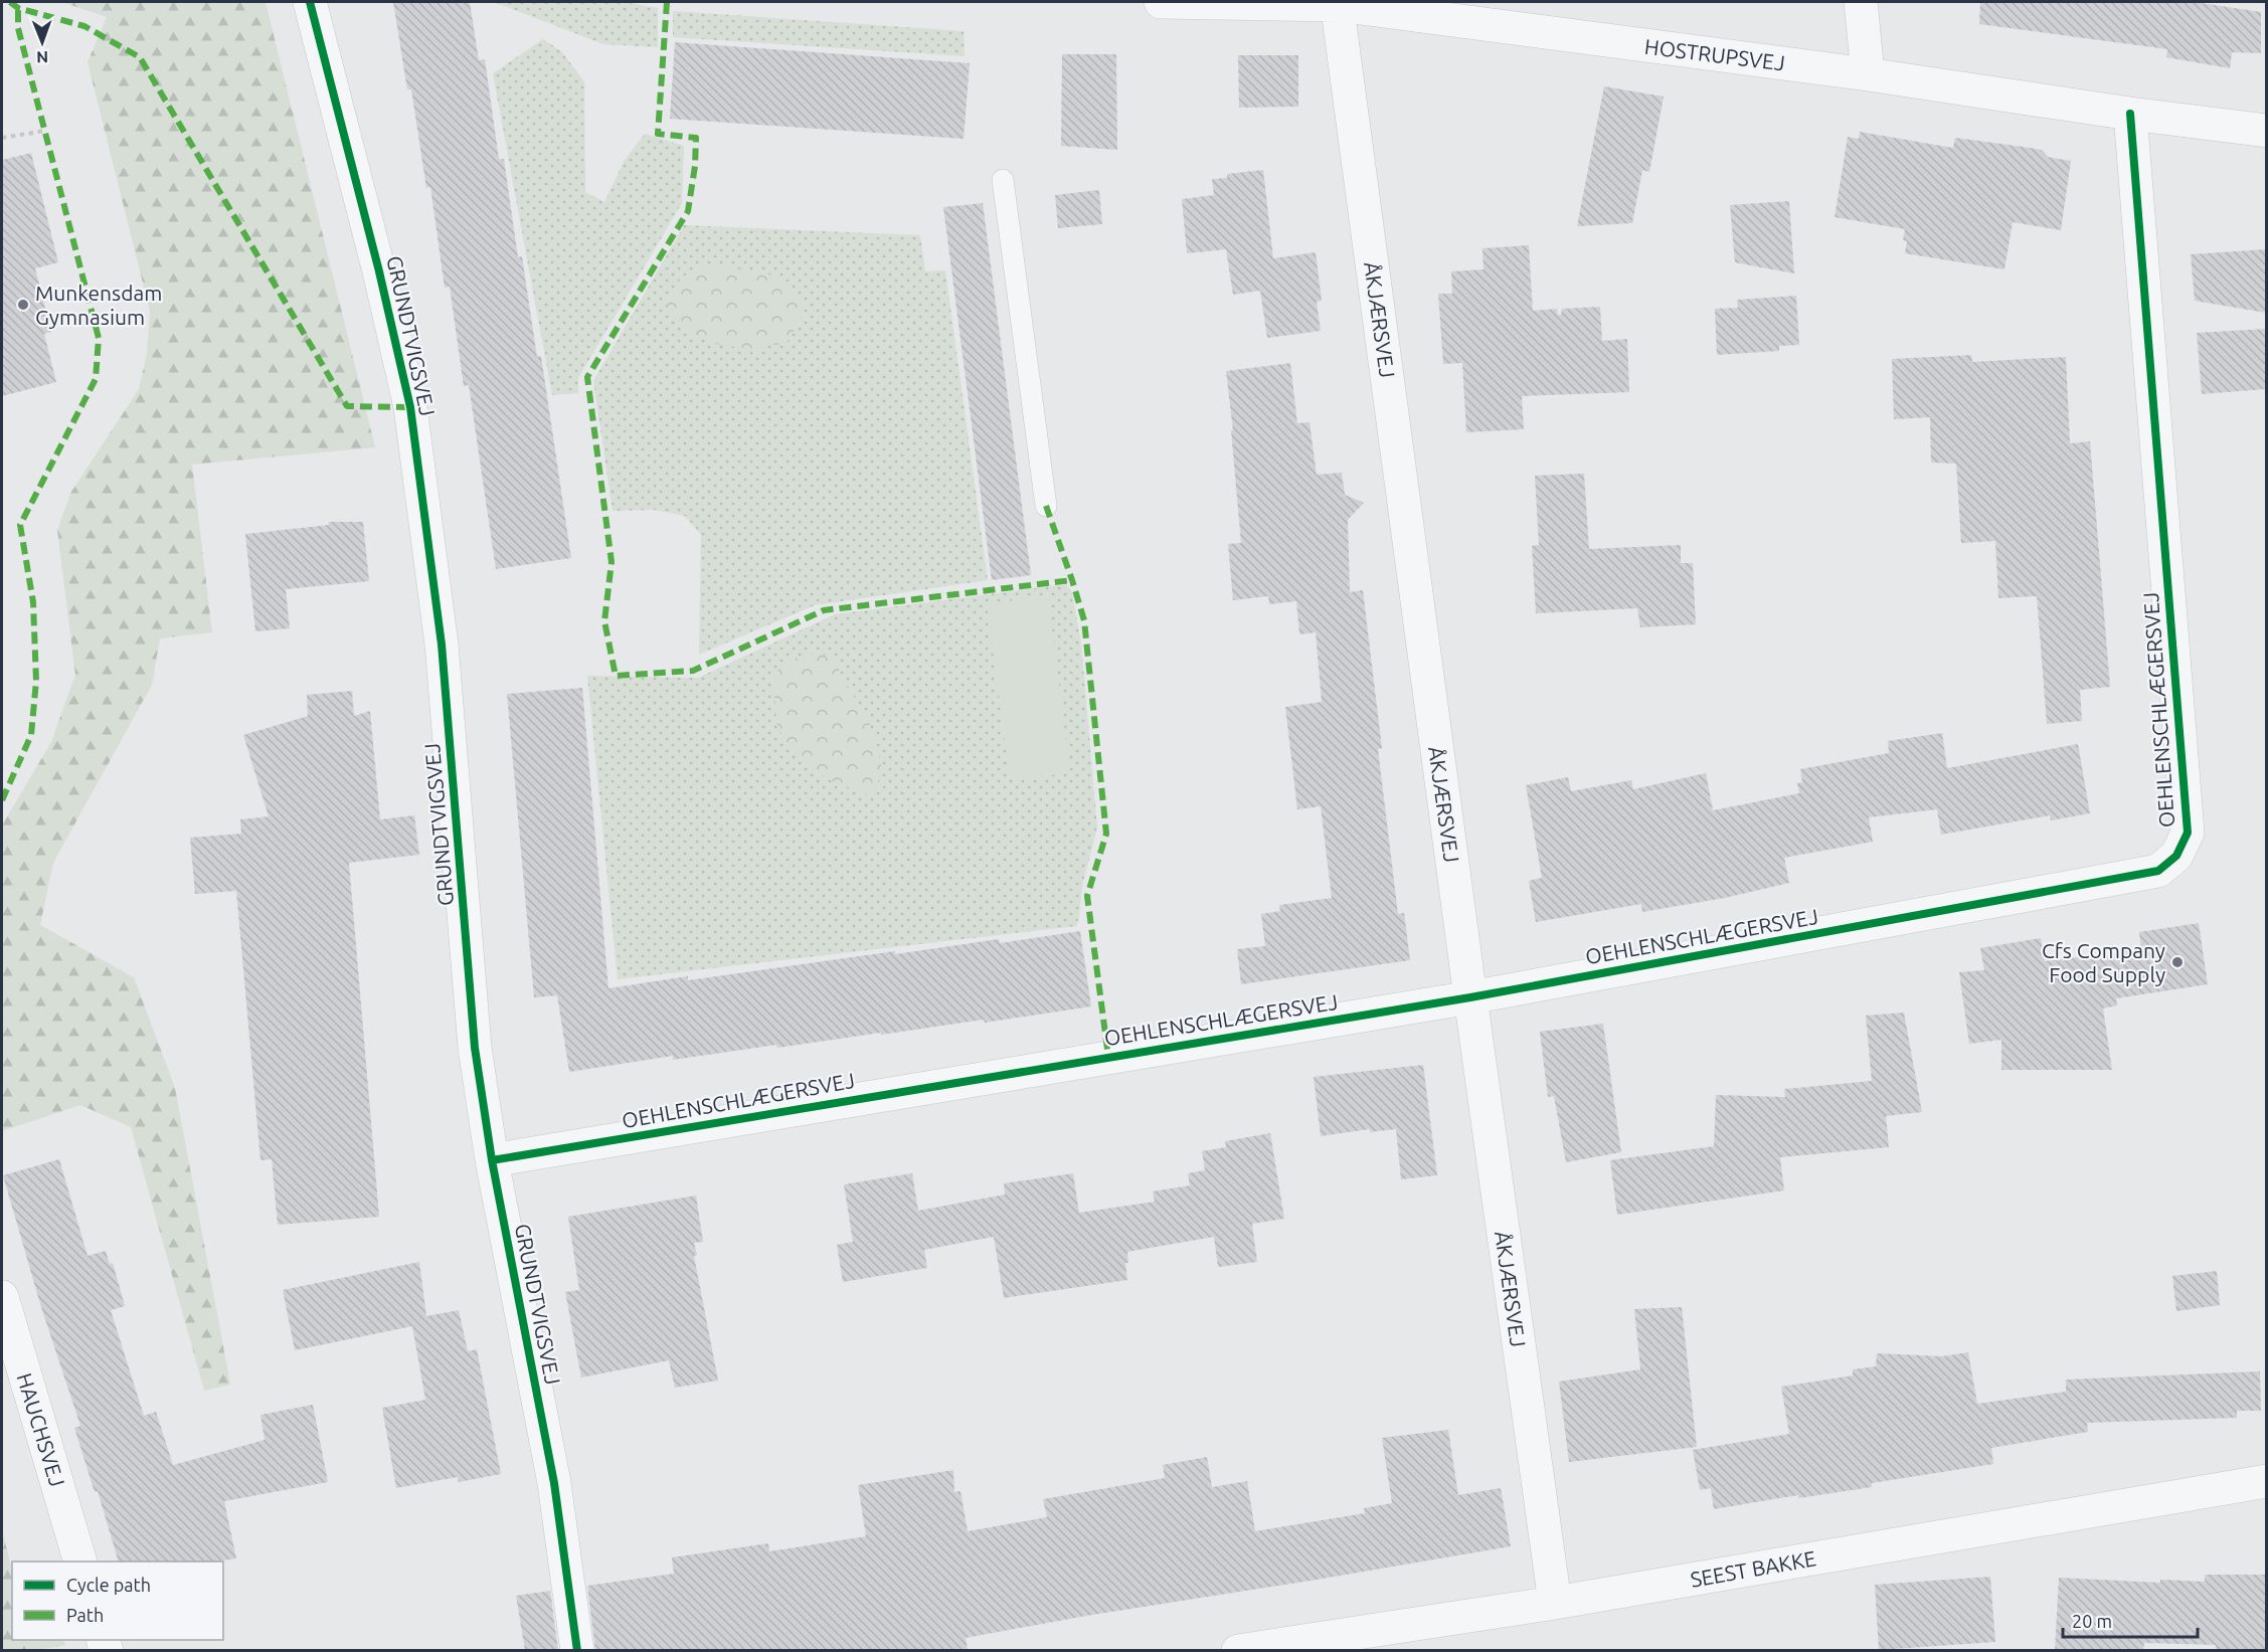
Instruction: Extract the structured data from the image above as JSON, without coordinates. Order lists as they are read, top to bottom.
{
  "streets": {
    "street": [
      "HOSTRUPSVEJ",
      "ÅKJÆRSVEJ",
      "GRUNDTVIGSVEJ",
      "OEHLENSCHLÆGERSVEJ",
      "HAUCHSVEJ",
      "SEEST BAKKE"
    ]
  },
  "crossings": [
    ["HOSTRUPSVEJ", "ÅKJÆRSVEJ"],
    ["HOSTRUPSVEJ", "OEHLENSCHLÆGERSVEJ"],
    ["ÅKJÆRSVEJ", "OEHLENSCHLÆGERSVEJ"],
    ["ÅKJÆRSVEJ", "SEEST BAKKE"],
    ["GRUNDTVIGSVEJ", "OEHLENSCHLÆGERSVEJ"]
  ],
  "places": ["Munkensdam Gymnasium", "Cfs Company Food Supply"],
  "legend": ["Cycle path", "Path"],
  "scale_bar": "20 m",
  "north": "bottom"
}
